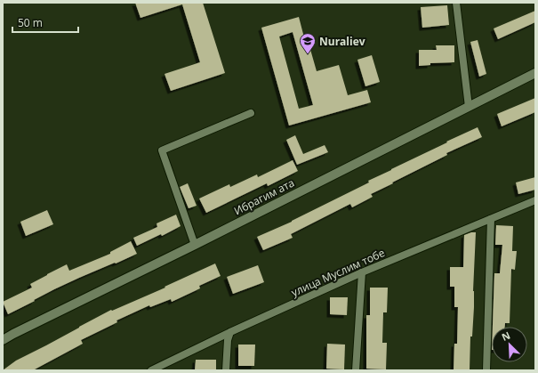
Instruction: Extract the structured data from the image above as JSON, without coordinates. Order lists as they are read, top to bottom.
{
  "streets": {
    "street": ["Ибрагим ата", "улица Муслим тобе"]
  },
  "places": {
    "school or university": ["Nuraliev"]
  },
  "scale_bar": "50 m",
  "north": "top left"
}
